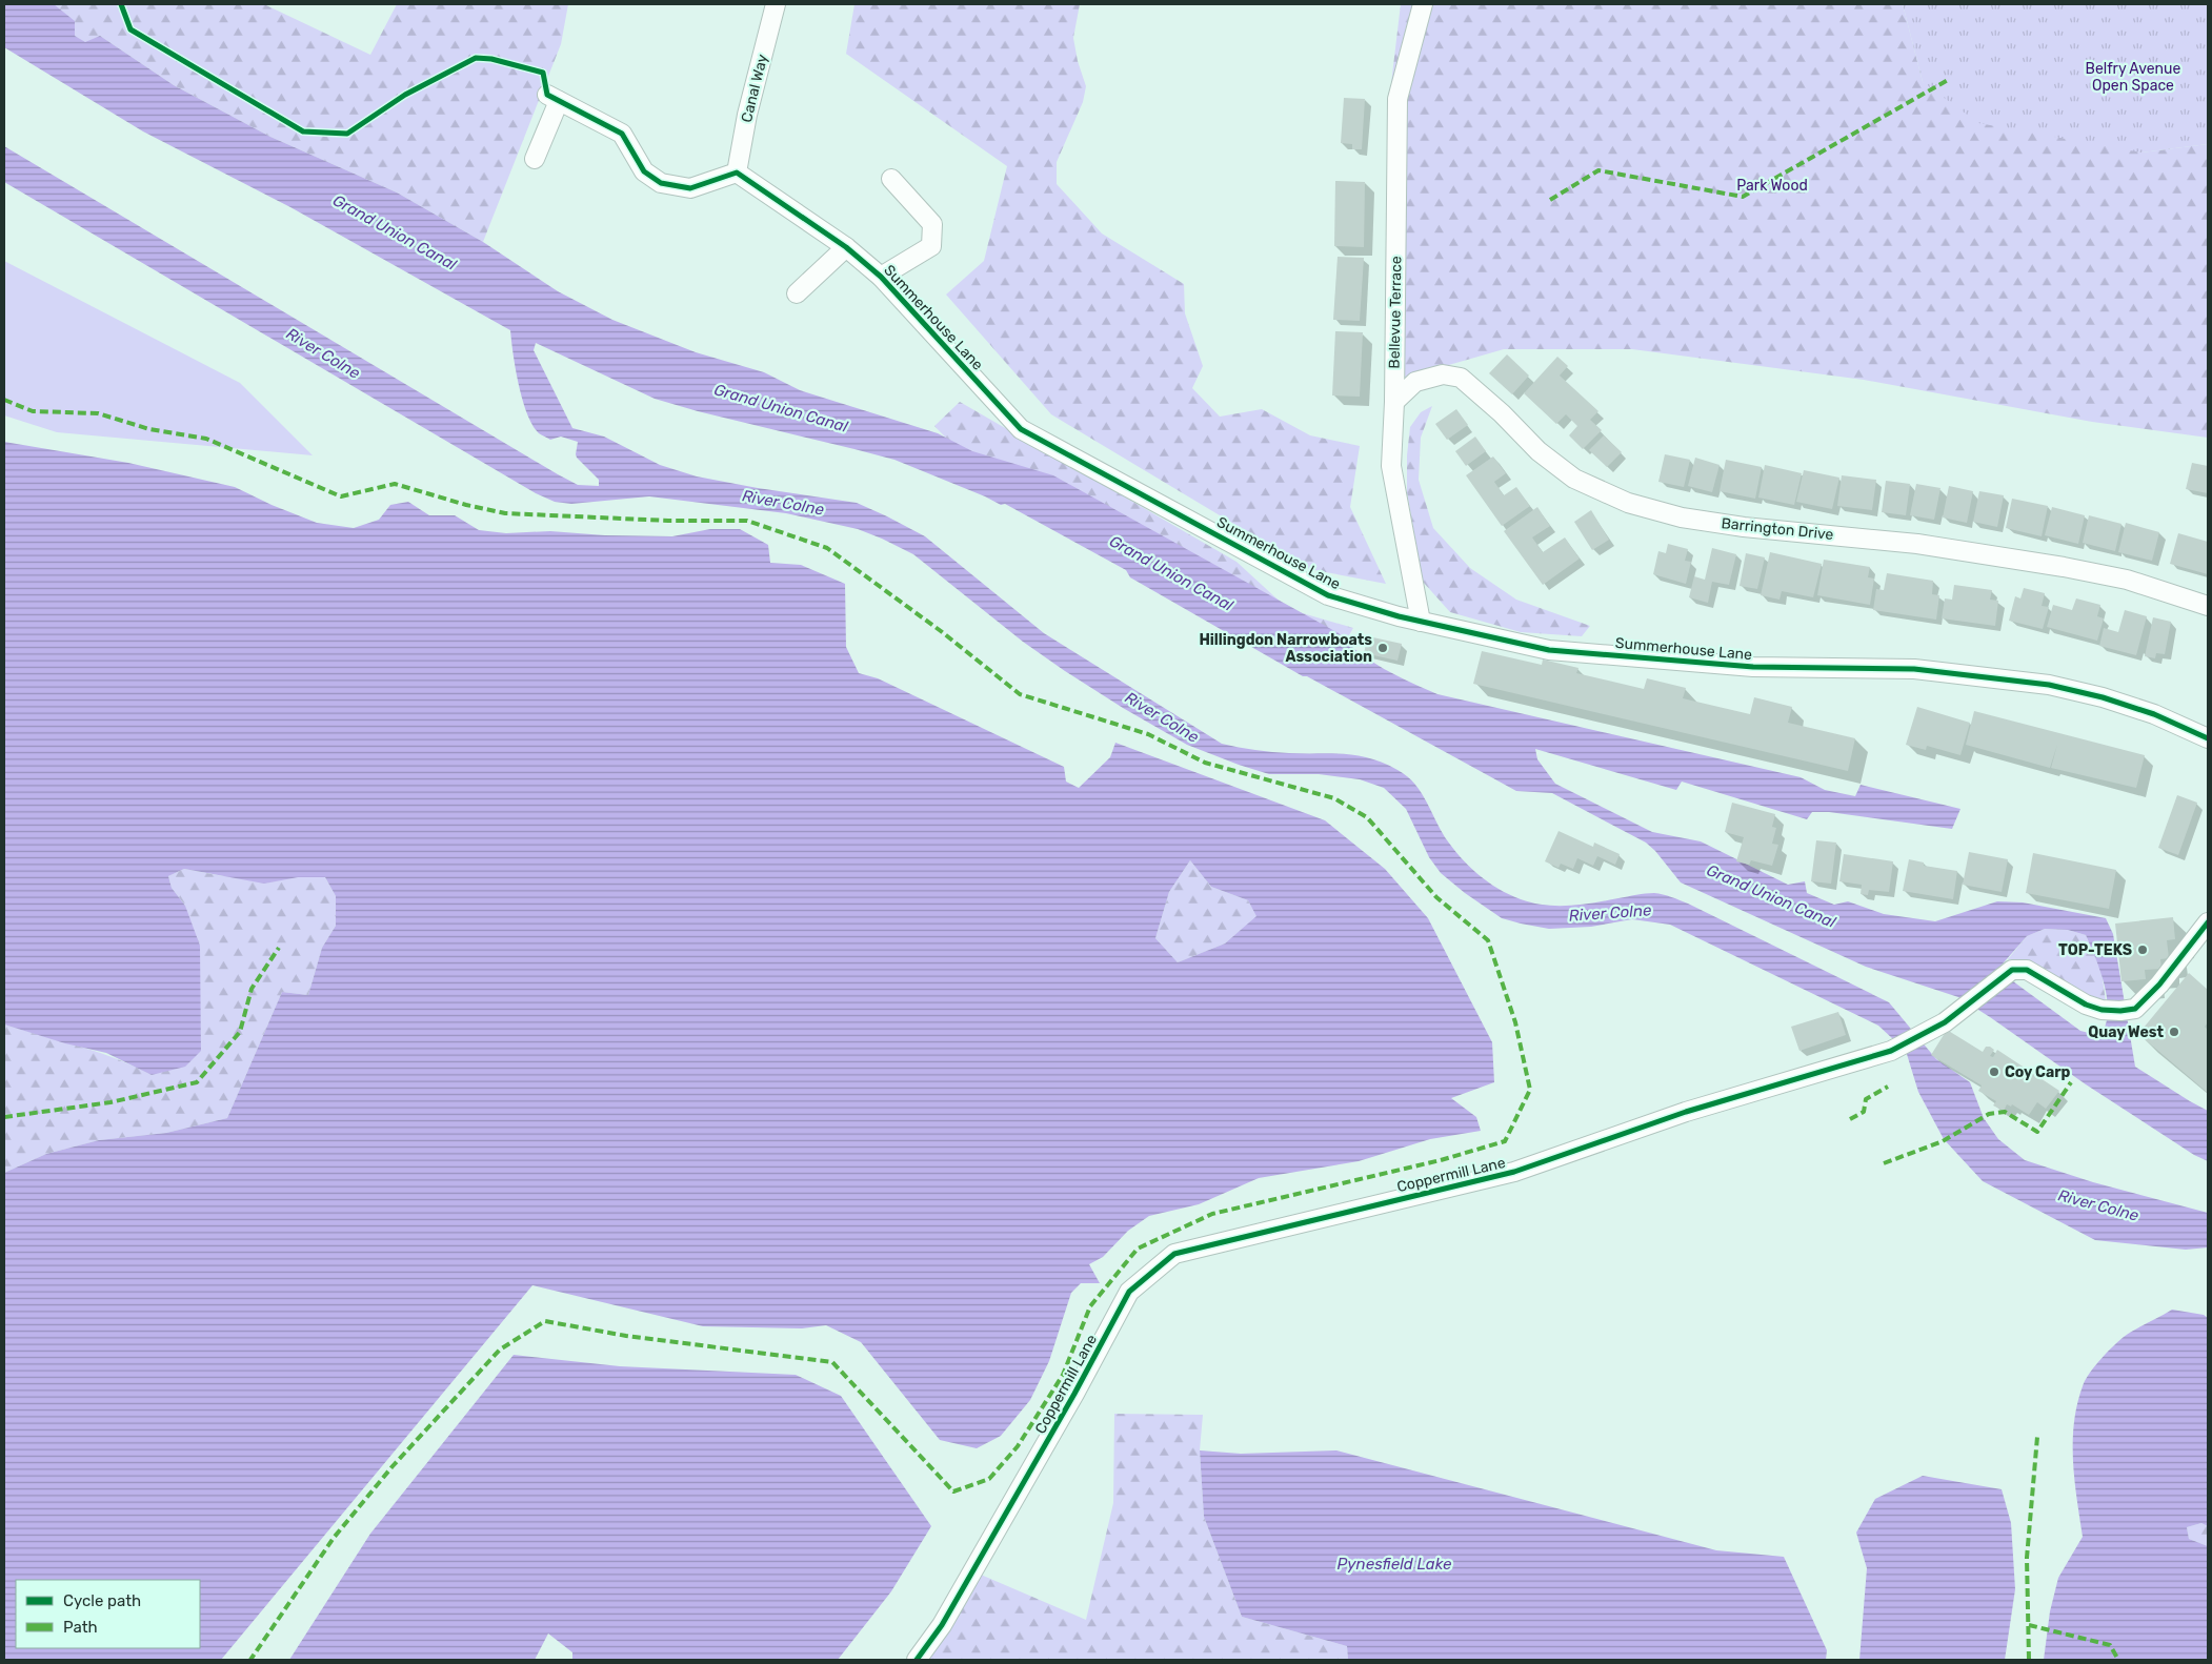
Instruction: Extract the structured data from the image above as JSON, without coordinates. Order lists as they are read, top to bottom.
{
  "streets": {
    "street": [
      "Canal Way",
      "Bellevue Terrace",
      "Summerhouse Lane",
      "Barrington Drive",
      "Coppermill Lane"
    ]
  },
  "crossings": [
    ["Canal Way", "Summerhouse Lane"],
    ["Bellevue Terrace", "Summerhouse Lane"],
    ["Bellevue Terrace", "Barrington Drive"]
  ],
  "water": ["Grand Union Canal", "River Colne", "Pynesfield Lake"],
  "parks": ["Belfry Avenue Open Space", "Park Wood"],
  "places": [
    "Hillingdon Narrowboats Association",
    "TOP-TEKS",
    "Quay West",
    "Coy Carp"
  ],
  "legend": ["Cycle path", "Path"]
}
